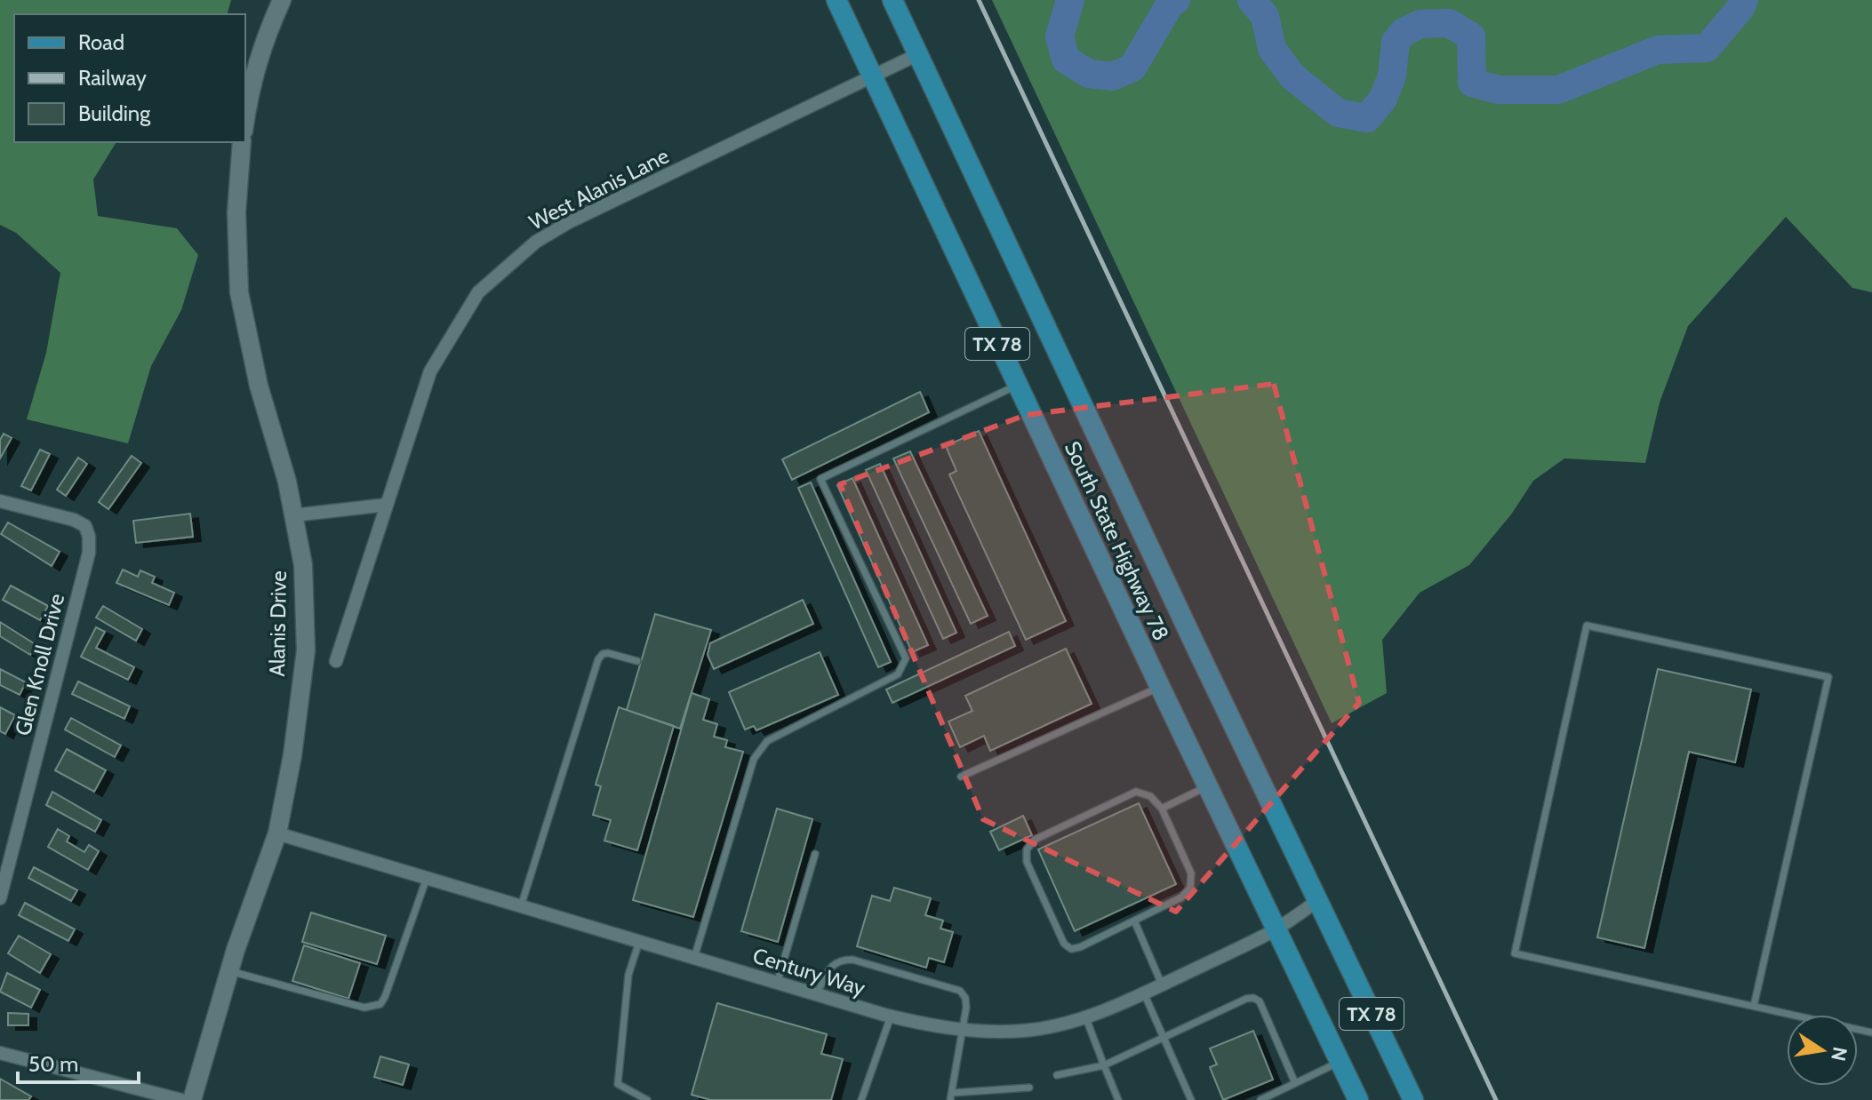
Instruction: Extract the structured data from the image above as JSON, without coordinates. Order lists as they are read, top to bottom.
{
  "streets": {
    "main road": ["TX 78", "South State Highway 78", "Alanis Drive"],
    "street": ["West Alanis Lane", "Glen Knoll Drive", "Century Way"]
  },
  "crossings": [
    ["West Alanis Lane", "South State Highway 78"],
    ["South State Highway 78", "Century Way"],
    ["Alanis Drive", "Century Way"]
  ],
  "legend": ["Road", "Railway", "Building"],
  "scale_bar": "50 m",
  "north": "right"
}
